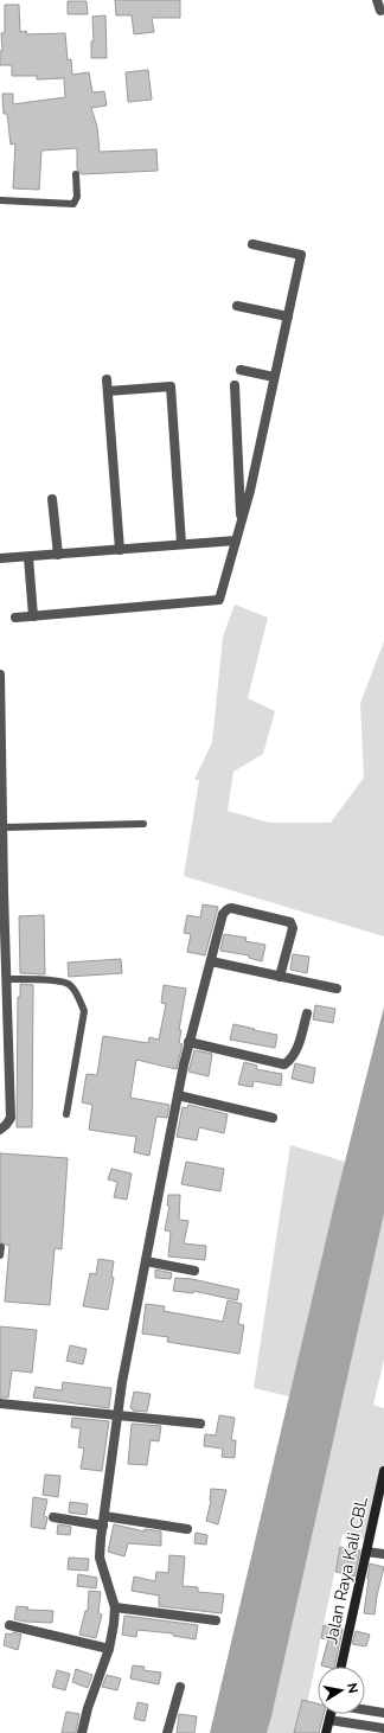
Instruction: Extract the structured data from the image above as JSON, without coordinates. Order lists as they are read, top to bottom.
{
  "streets": {
    "main road": ["Jalan Raya Kali CBL"]
  },
  "north": "right"
}
